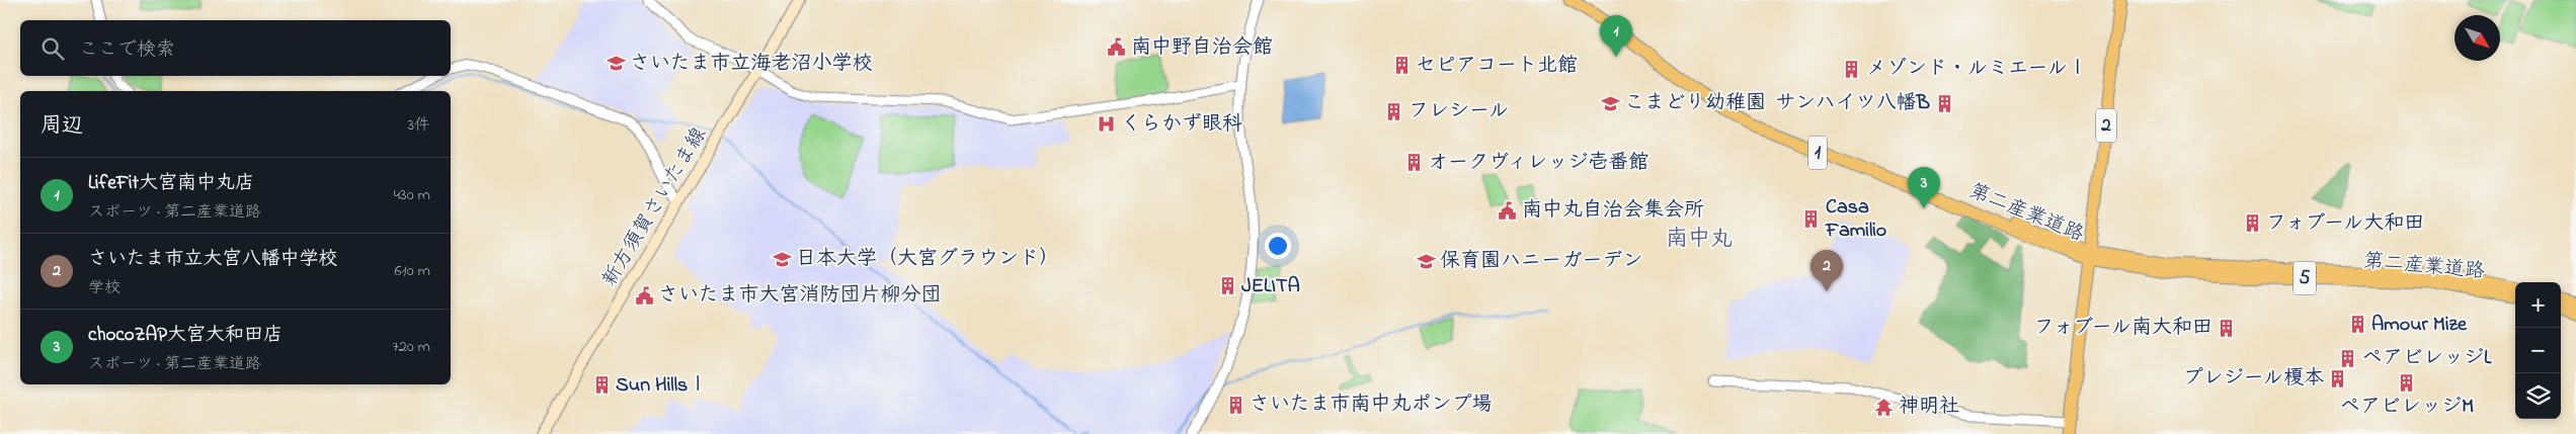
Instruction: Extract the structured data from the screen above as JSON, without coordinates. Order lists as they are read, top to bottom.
{
  "streets": {
    "main road": [
      "2",
      "1",
      "新方須賀さいたま線",
      "第二産業道路",
      "5"
    ]
  },
  "crossings": [
    ["2", "第二産業道路"]
  ],
  "districts": ["南中丸"],
  "places": {
    "public building": ["南中野自治会館", "南中丸自治会集会所", "さいたま市大宮消防団片柳分団"],
    "school or university": [
      "さいたま市立海老沼小学校",
      "こまどり幼稚園",
      "日本大学（大宮グラウンド）",
      "保育園ハニーガーデン"
    ],
    "building": [
      "セピアコート北館",
      "メゾンド・ルミエールⅠ",
      "サンハイツ八幡B",
      "フレシール",
      "オークヴィレッジ壱番館",
      "Casa Familio",
      "フォブール大和田",
      "JELITA",
      "Amour Mize",
      "フォブール南大和田",
      "ペアビレッジL",
      "プレジール榎本",
      "ペアビレッジM",
      "Sun HillsⅠ",
      "さいたま市南中丸ポンプ場"
    ],
    "hospital": ["くらかず眼科"],
    "temple": ["神明社"]
  },
  "north": "bottom right",
  "page": {
    "pins": ["1", "3", "2"],
    "search": "ここで検索",
    "heading": ["周辺", "3件"],
    "list": [
      {
        "mark": "1",
        "name": "LifeFit大宮南中丸店",
        "note": "スポーツ · 第二産業道路",
        "value": "430 m"
      },
      {
        "mark": "2",
        "name": "さいたま市立大宮八幡中学校",
        "note": "学校",
        "value": "610 m"
      },
      {
        "mark": "3",
        "name": "chocoZAP大宮大和田店",
        "note": "スポーツ · 第二産業道路",
        "value": "720 m"
      }
    ],
    "map_buttons": ["+", "−"]
  }
}
